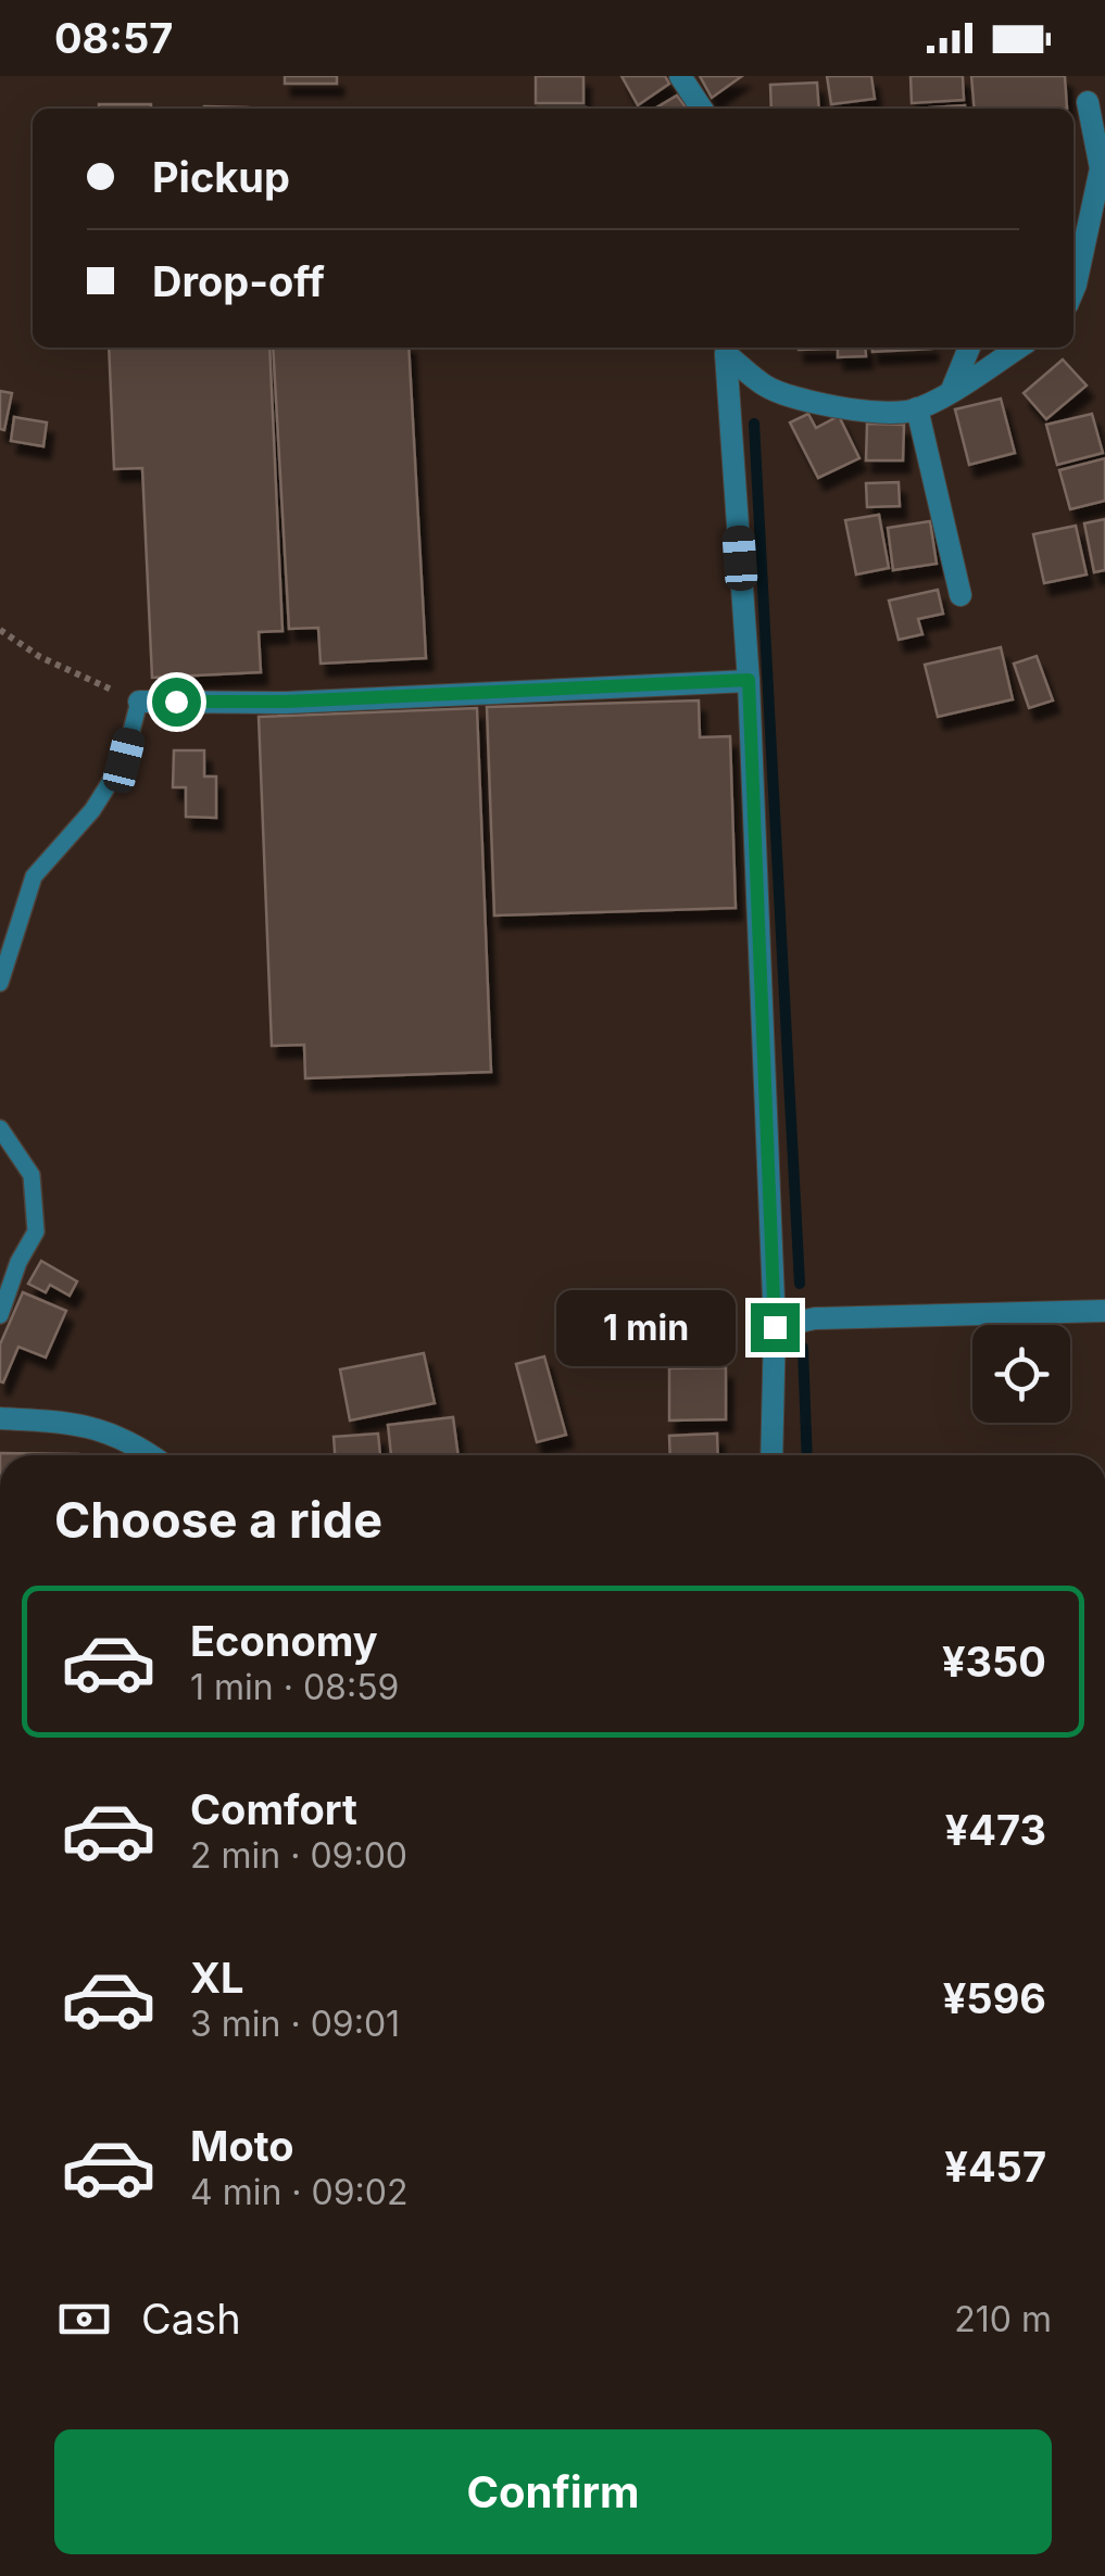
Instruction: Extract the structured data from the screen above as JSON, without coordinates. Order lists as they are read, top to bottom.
{
  "page": {
    "status": "08:57",
    "banner": ["Pickup", "Drop-off"],
    "bubble": "1 min",
    "heading": "Choose a ride",
    "list": [
      {
        "name": "Economy",
        "note": "1 min · 08:59",
        "value": "¥350"
      },
      {
        "name": "Comfort",
        "note": "2 min · 09:00",
        "value": "¥473"
      },
      {
        "name": "XL",
        "note": "3 min · 09:01",
        "value": "¥596"
      },
      {
        "name": "Moto",
        "note": "4 min · 09:02",
        "value": "¥457"
      }
    ],
    "pay": ["Cash", "210 m"],
    "buttons": "Confirm"
  }
}
